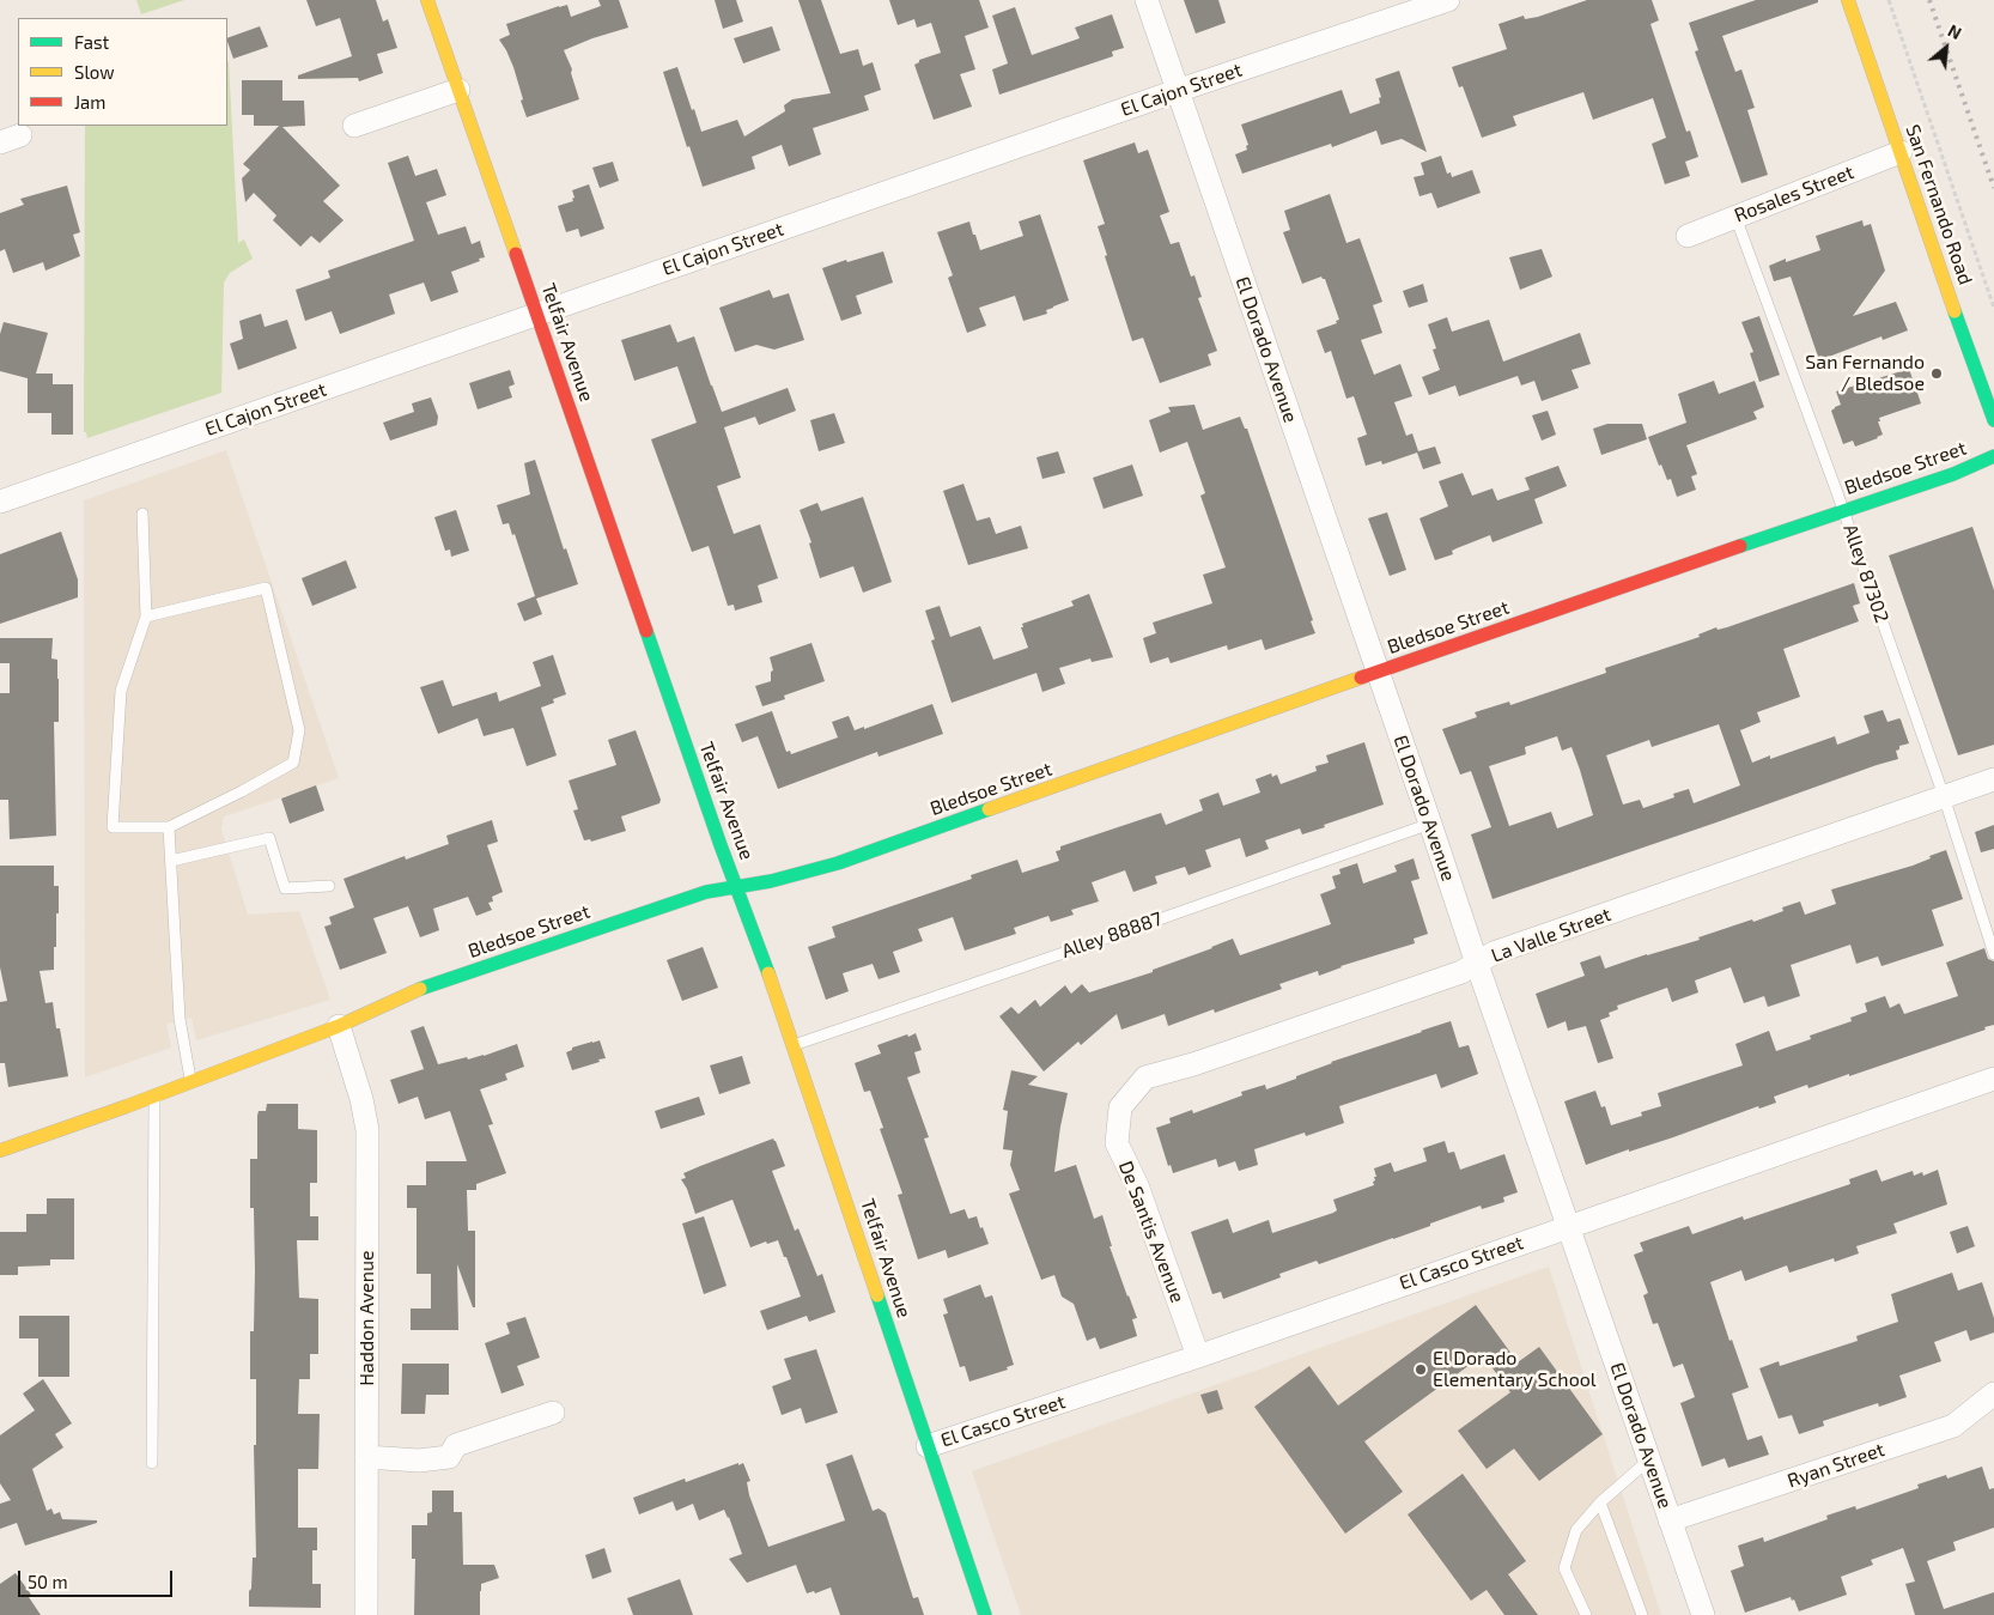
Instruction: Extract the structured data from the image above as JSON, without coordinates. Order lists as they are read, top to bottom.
{
  "streets": {
    "street": [
      "El Cajon Street",
      "Rosales Street",
      "San Fernando Road",
      "Telfair Avenue",
      "El Dorado Avenue",
      "Bledsoe Street",
      "La Valle Street",
      "De Santis Avenue",
      "El Casco Street",
      "Haddon Avenue",
      "Ryan Street"
    ],
    "lane": ["Alley 87302", "Alley 88887"]
  },
  "crossings": [
    ["El Cajon Street", "Telfair Avenue"],
    ["El Cajon Street", "El Dorado Avenue"],
    ["Rosales Street", "San Fernando Road"],
    ["Rosales Street", "Alley 87302"],
    ["Telfair Avenue", "Bledsoe Street"],
    ["Telfair Avenue", "Alley 88887"],
    ["Telfair Avenue", "El Casco Street"],
    ["El Dorado Avenue", "Bledsoe Street"],
    ["El Dorado Avenue", "Alley 88887"],
    ["El Dorado Avenue", "La Valle Street"],
    ["El Dorado Avenue", "El Casco Street"],
    ["El Dorado Avenue", "Ryan Street"],
    ["Bledsoe Street", "Alley 87302"],
    ["Bledsoe Street", "Haddon Avenue"],
    ["Alley 87302", "La Valle Street"],
    ["La Valle Street", "De Santis Avenue"],
    ["De Santis Avenue", "El Casco Street"]
  ],
  "places": ["San Fernando / Bledsoe", "El Dorado Elementary School"],
  "legend": ["Fast", "Slow", "Jam"],
  "scale_bar": "50 m",
  "north": "top right"
}
